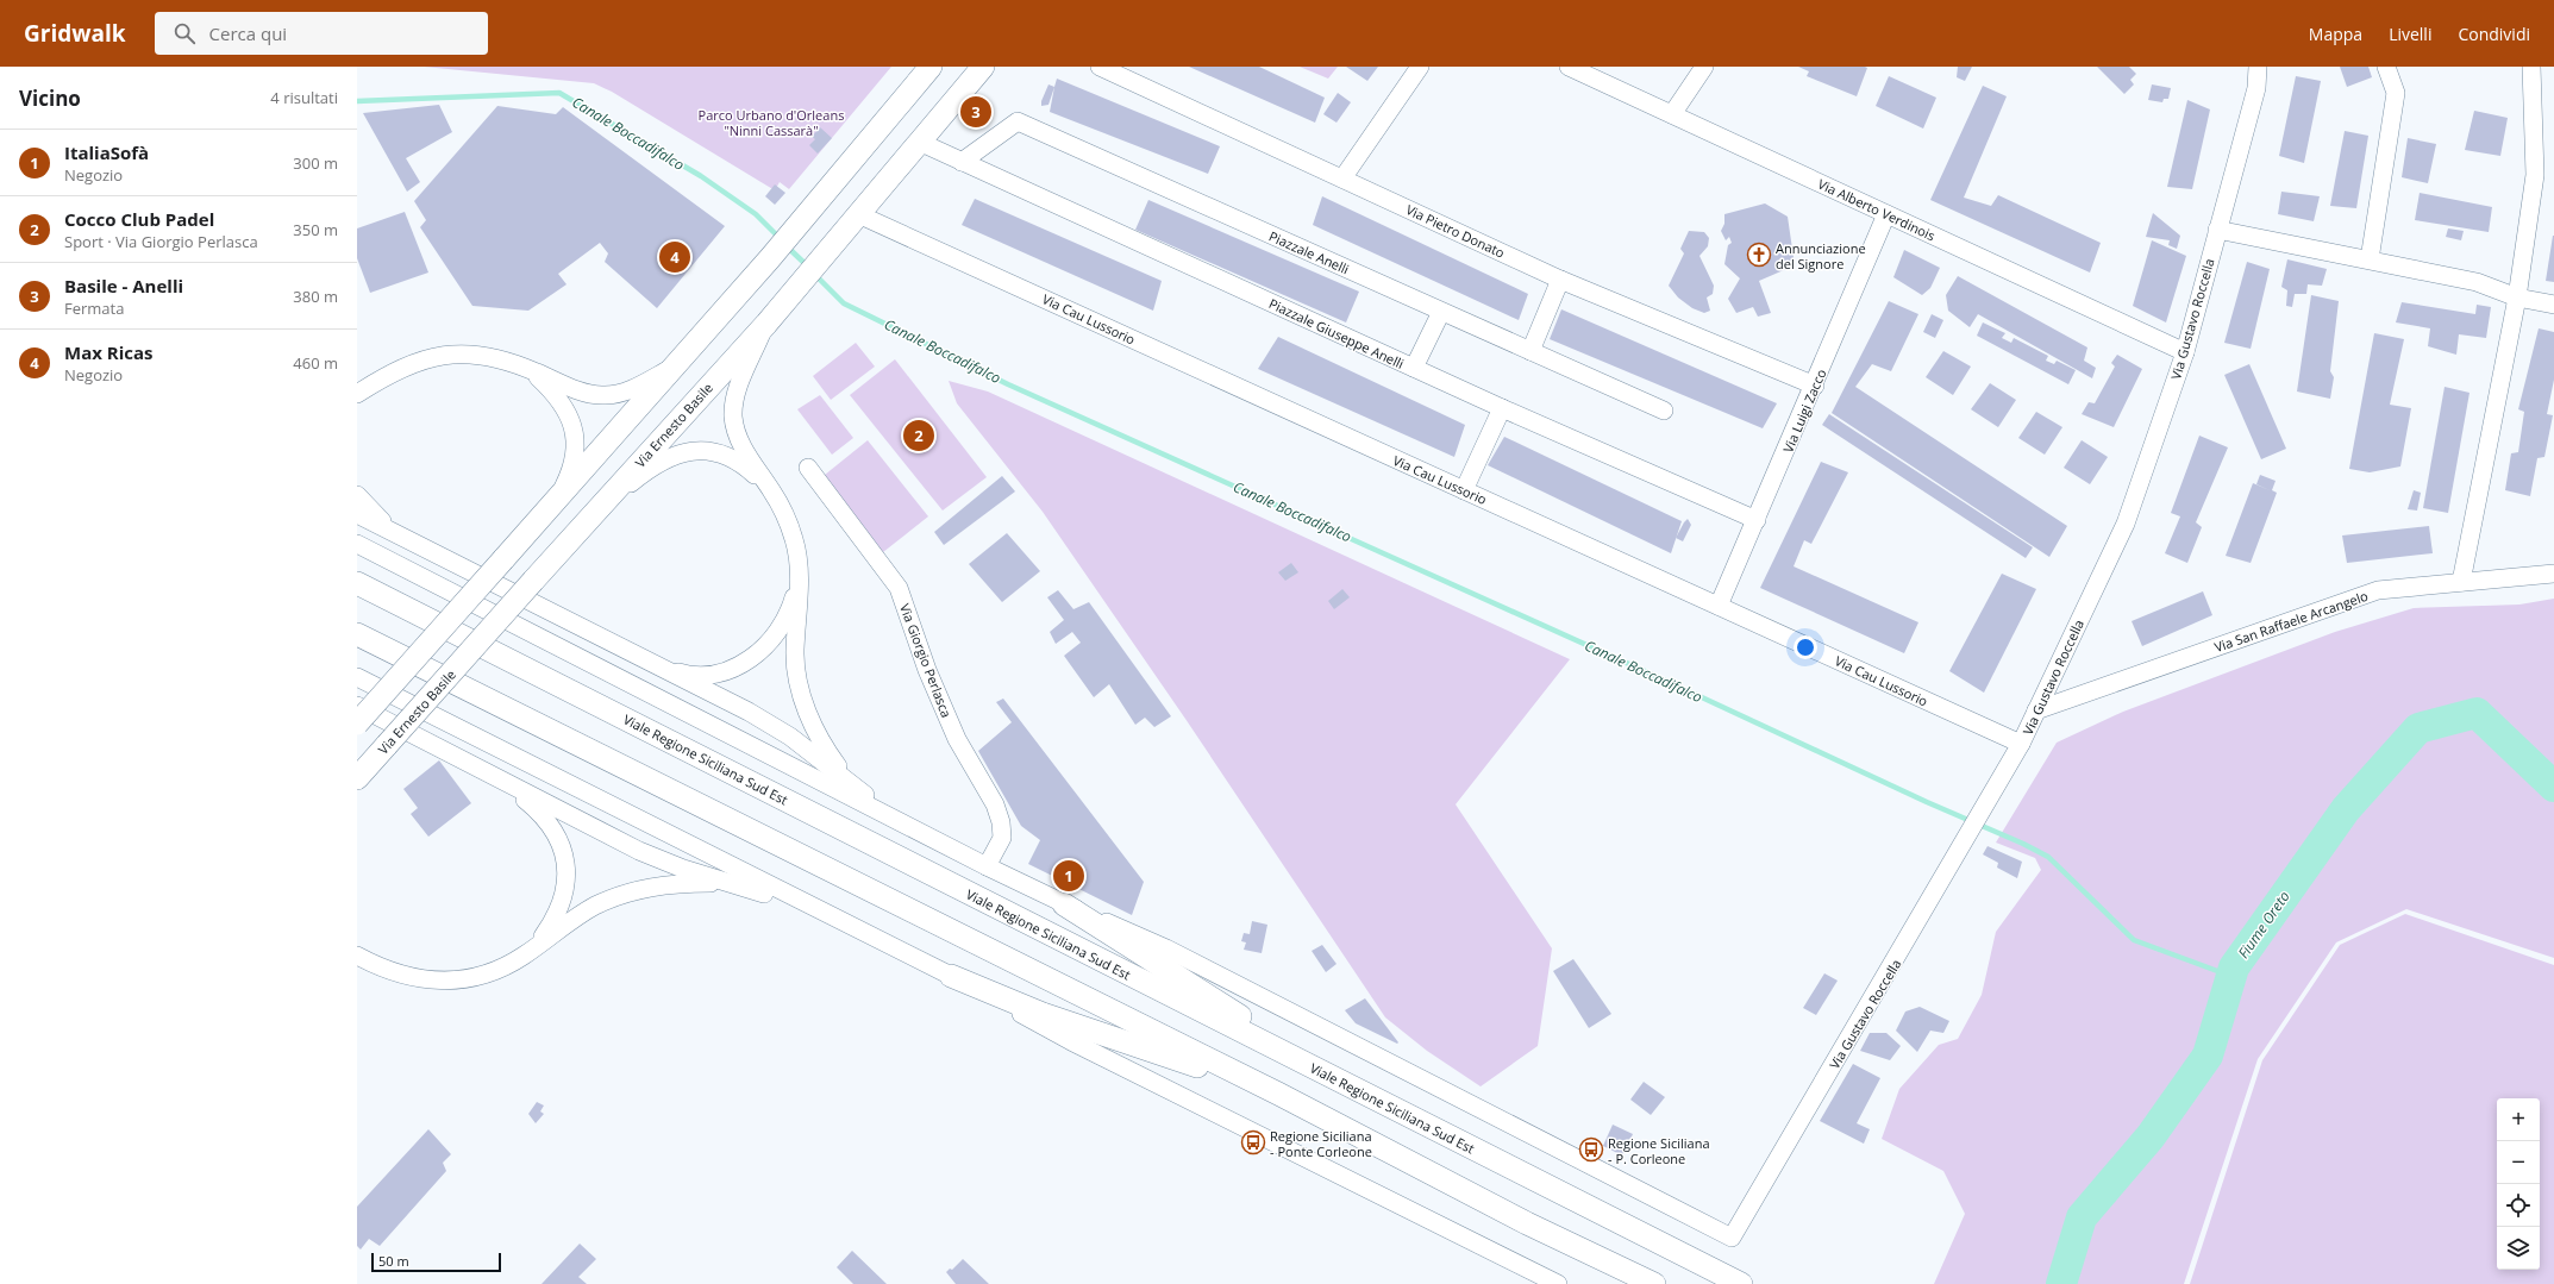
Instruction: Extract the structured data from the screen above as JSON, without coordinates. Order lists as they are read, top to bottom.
{
  "streets": {
    "main road": ["Via Ernesto Basile", "Viale Regione Siciliana Sud Est"],
    "street": [
      "Via Alberto Verdinois",
      "Via Pietro Donato",
      "Piazzale Anelli",
      "Via Cau Lussorio",
      "Via Gustavo Roccella",
      "Piazzale Giuseppe Anelli",
      "Via Luigi Zacco",
      "Via San Raffaele Arcangelo",
      "Via Giorgio Perlasca"
    ]
  },
  "crossings": [
    ["Via Alberto Verdinois", "Via Gustavo Roccella"],
    ["Via Alberto Verdinois", "Via Luigi Zacco"],
    ["Via Pietro Donato", "Via Luigi Zacco"],
    ["Piazzale Anelli", "Piazzale Giuseppe Anelli"],
    ["Via Cau Lussorio", "Via Gustavo Roccella"],
    ["Via Cau Lussorio", "Via Luigi Zacco"],
    ["Via Cau Lussorio", "Via Ernesto Basile"],
    ["Via Gustavo Roccella", "Via San Raffaele Arcangelo"],
    ["Piazzale Giuseppe Anelli", "Via Luigi Zacco"],
    ["Piazzale Giuseppe Anelli", "Via Ernesto Basile"]
  ],
  "water": ["Canale Boccadifalco", "Fiume Oreto"],
  "parks": ["Parco Urbano d'Orleans \"Ninni Cassarà\""],
  "places": {
    "church": ["Annunciazione del Signore"],
    "bus stop": ["Regione Siciliana - Ponte Corleone", "Regione Siciliana - P. Corleone"]
  },
  "scale_bar": "50 m",
  "page": {
    "header": "Gridwalk",
    "search": "Cerca qui",
    "nav": ["Mappa", "Livelli", "Condividi"],
    "heading": ["Vicino", "4 risultati"],
    "pins": [
      "3",
      "4",
      "2",
      "1"
    ],
    "list": [
      {
        "mark": "1",
        "name": "ItaliaSofà",
        "note": "Negozio",
        "value": "300 m"
      },
      {
        "mark": "2",
        "name": "Cocco Club Padel",
        "note": "Sport · Via Giorgio Perlasca",
        "value": "350 m"
      },
      {
        "mark": "3",
        "name": "Basile - Anelli",
        "note": "Fermata",
        "value": "380 m"
      },
      {
        "mark": "4",
        "name": "Max Ricas",
        "note": "Negozio",
        "value": "460 m"
      }
    ],
    "map_buttons": ["+", "−"],
    "scale": "50 m"
  }
}
